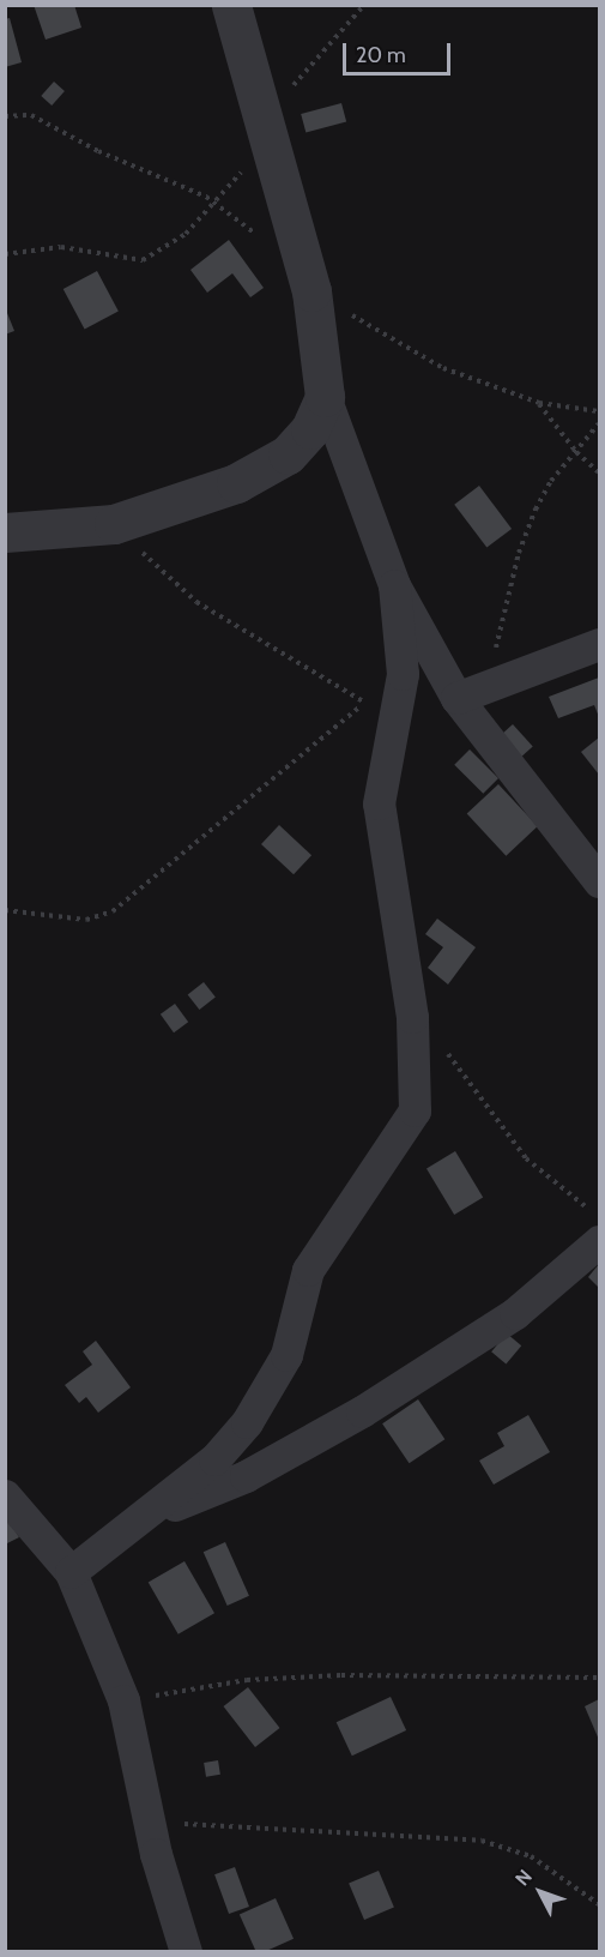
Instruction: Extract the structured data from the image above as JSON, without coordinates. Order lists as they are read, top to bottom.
{
  "scale_bar": "20 m",
  "north": "top left"
}
